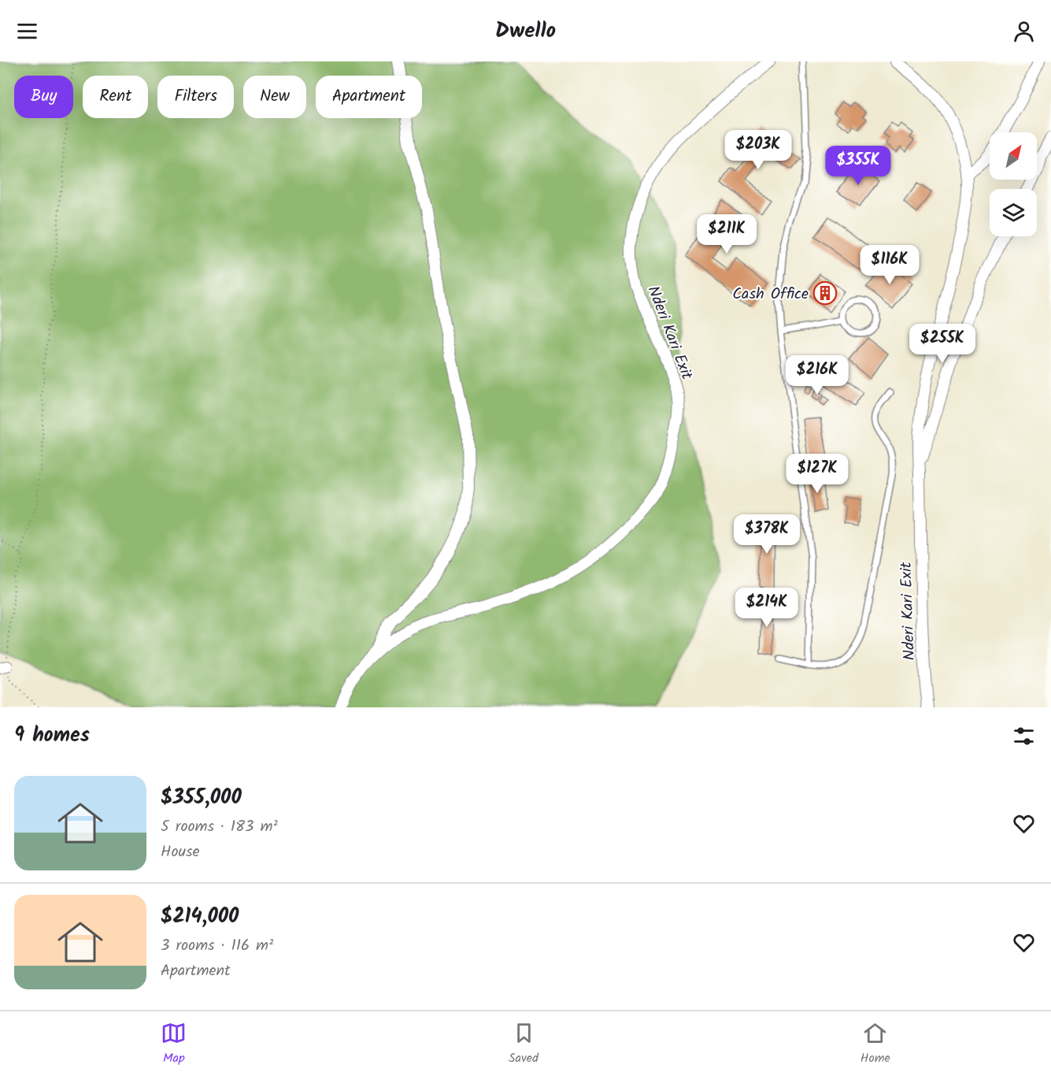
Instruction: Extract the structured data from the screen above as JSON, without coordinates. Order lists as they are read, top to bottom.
{
  "streets": {
    "street": ["Nderi Kari Exit"]
  },
  "places": {
    "building": ["Cash Office"]
  },
  "north": "top right",
  "page": {
    "header": "Dwello",
    "chip": [
      "Buy",
      "Rent",
      "Filters",
      "New",
      "Apartment"
    ],
    "price": [
      "$203K",
      "$355K",
      "$211K",
      "$116K",
      "$255K",
      "$216K",
      "$127K",
      "$378K",
      "$214K"
    ],
    "heading": "9 homes",
    "list": [
      {
        "name": "$355,000",
        "note": "5 rooms · 183 m² · House"
      },
      {
        "name": "$214,000",
        "note": "3 rooms · 116 m² · Apartment"
      }
    ],
    "tabs": ["Map", "Saved", "Home"]
  }
}
